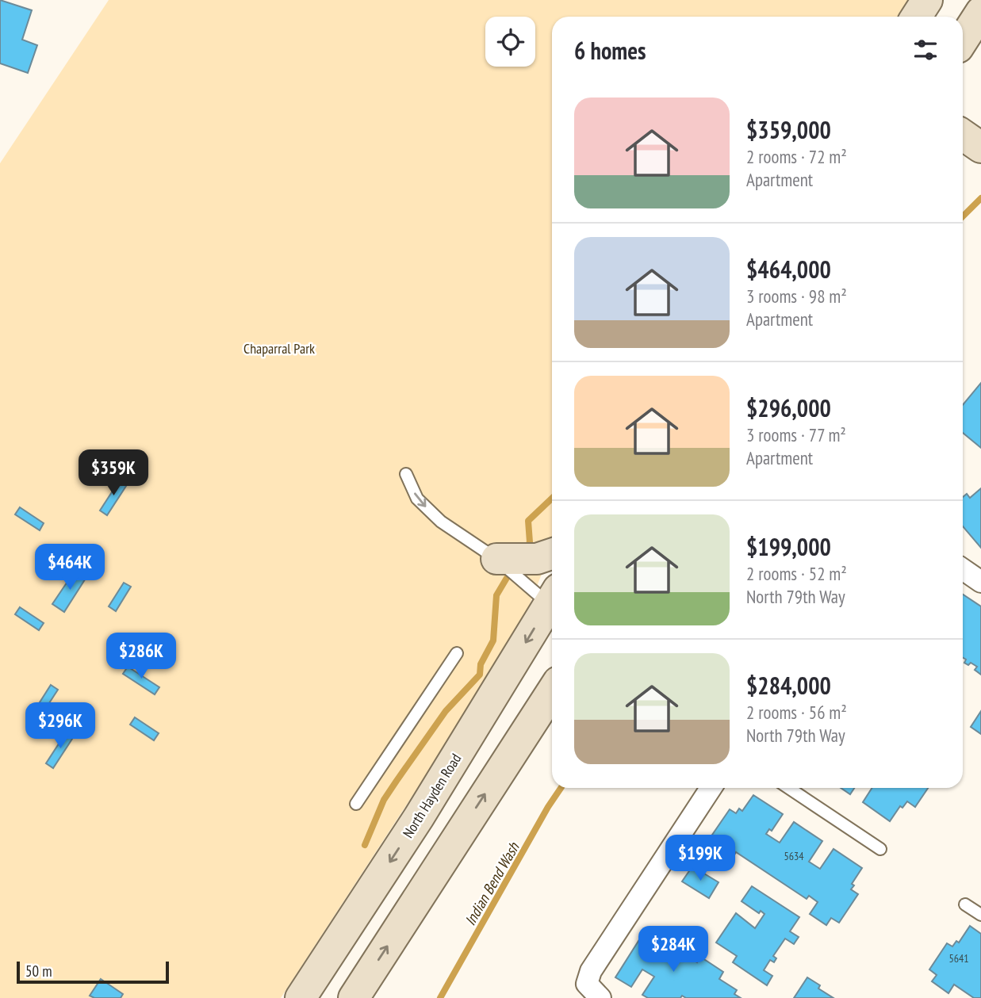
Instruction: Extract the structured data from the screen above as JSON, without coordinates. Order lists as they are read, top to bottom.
{
  "streets": {
    "main road": ["North Hayden Road"]
  },
  "water": ["Indian Bend Wash"],
  "parks": ["Chaparral Park"],
  "house_numbers": ["5634", "5641"],
  "scale_bar": "50 m",
  "page": {
    "heading": "6 homes",
    "list": [
      {
        "name": "$359,000",
        "note": "2 rooms · 72 m² · Apartment"
      },
      {
        "name": "$464,000",
        "note": "3 rooms · 98 m² · Apartment"
      },
      {
        "name": "$296,000",
        "note": "3 rooms · 77 m² · Apartment"
      },
      {
        "name": "$199,000",
        "note": "2 rooms · 52 m² · North 79th Way"
      },
      {
        "name": "$284,000",
        "note": "2 rooms · 56 m² · North 79th Way"
      }
    ],
    "price": [
      "$359K",
      "$464K",
      "$286K",
      "$296K",
      "$199K",
      "$284K"
    ],
    "scale": "50 m"
  }
}
